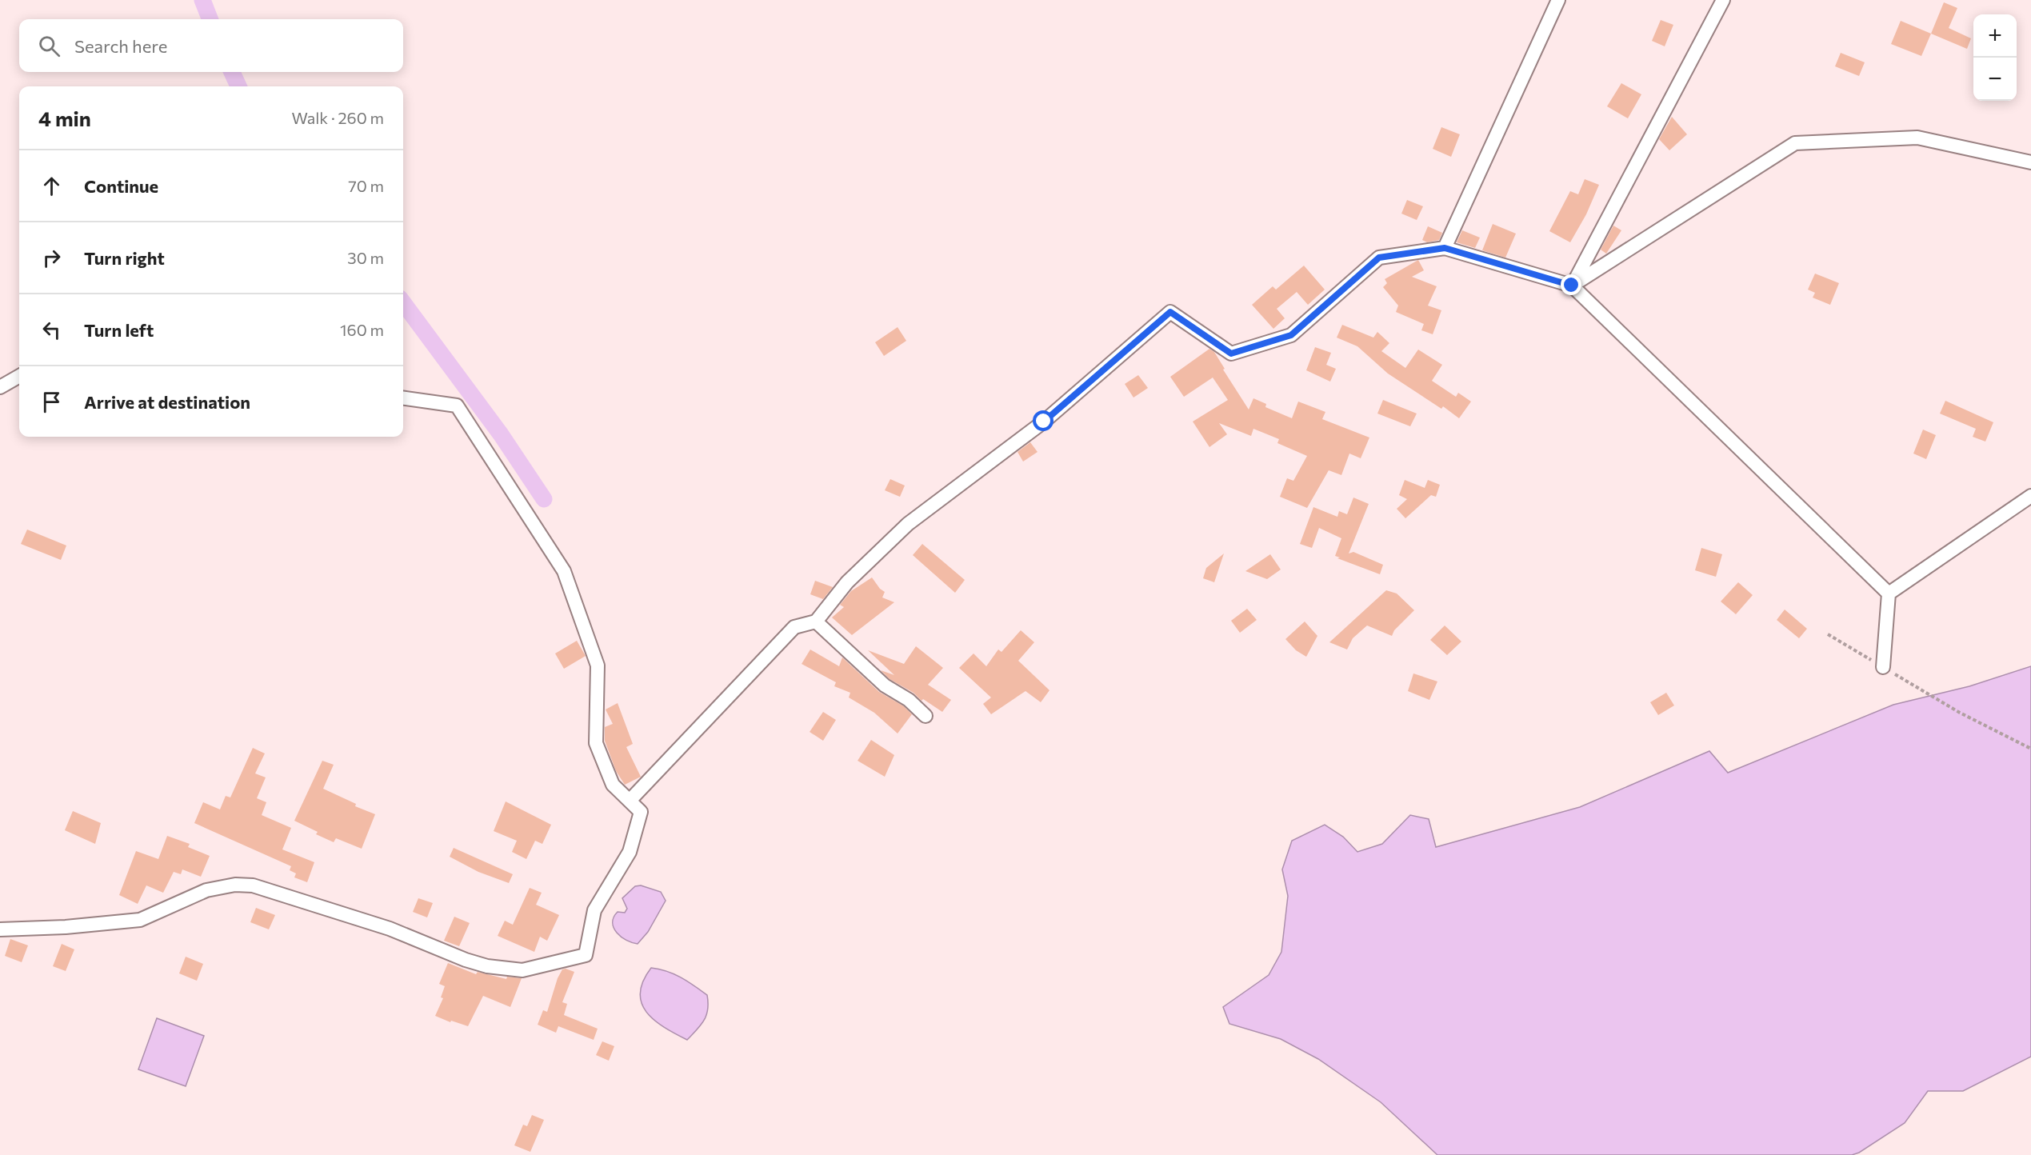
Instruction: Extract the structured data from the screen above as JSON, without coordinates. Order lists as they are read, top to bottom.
{
  "page": {
    "map_buttons": ["+", "−"],
    "search": "Search here",
    "heading": ["4 min", "Walk · 260 m"],
    "list": [
      ["Continue", "70 m"],
      ["Turn right", "30 m"],
      ["Turn left", "160 m"],
      "Arrive at destination"
    ]
  }
}
